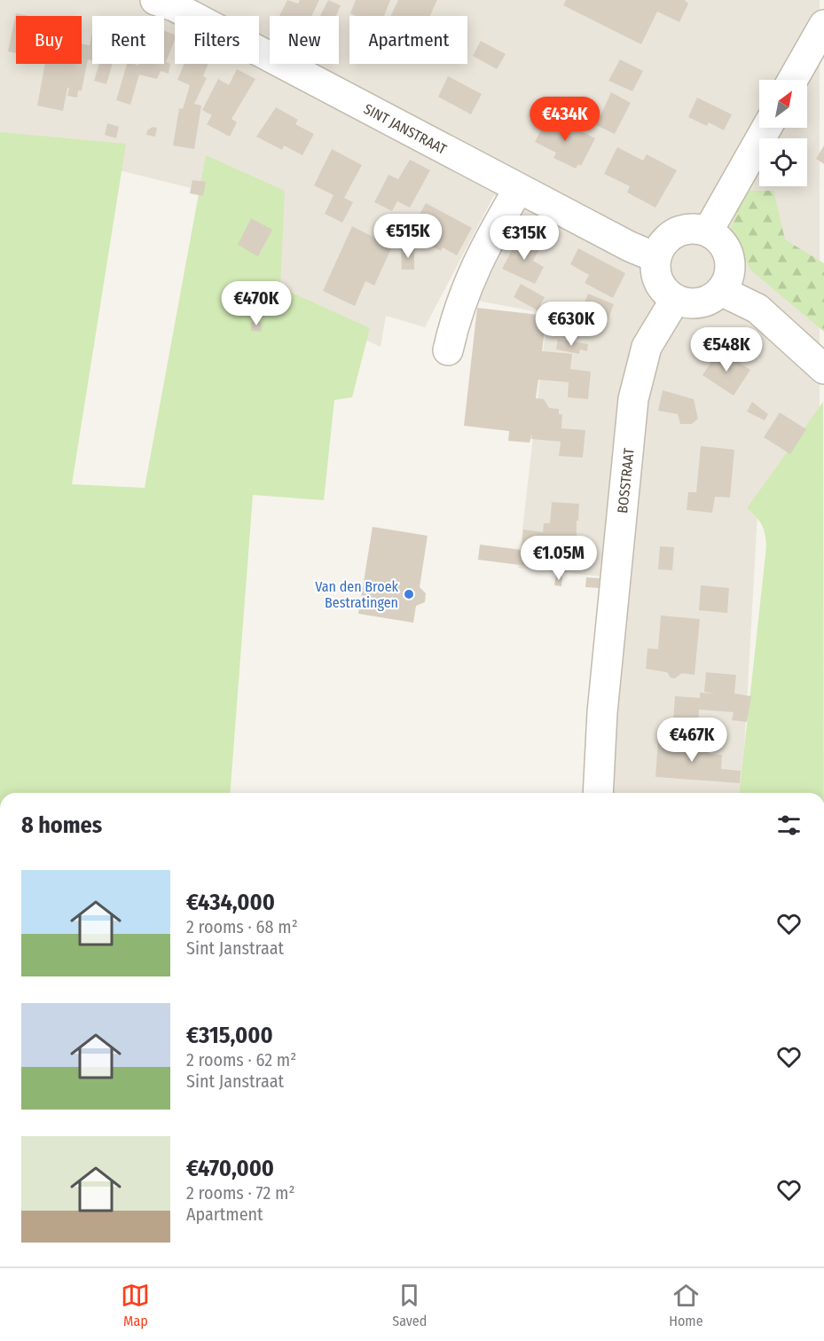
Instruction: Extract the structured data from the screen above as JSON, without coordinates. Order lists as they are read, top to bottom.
{
  "streets": {
    "street": ["SINT JANSTRAAT", "BOSSTRAAT"]
  },
  "crossings": [
    ["SINT JANSTRAAT", "BOSSTRAAT"]
  ],
  "places": ["Van den Broek Bestratingen"],
  "north": "top right",
  "page": {
    "chip": [
      "Buy",
      "Rent",
      "Filters",
      "New",
      "Apartment"
    ],
    "price": [
      "€434K",
      "€515K",
      "€315K",
      "€470K",
      "€630K",
      "€548K",
      "€1.05M",
      "€467K"
    ],
    "heading": "8 homes",
    "list": [
      {
        "name": "€434,000",
        "note": "2 rooms · 68 m² · Sint Janstraat"
      },
      {
        "name": "€315,000",
        "note": "2 rooms · 62 m² · Sint Janstraat"
      },
      {
        "name": "€470,000",
        "note": "2 rooms · 72 m² · Apartment"
      }
    ],
    "tabs": ["Map", "Saved", "Home"]
  }
}
